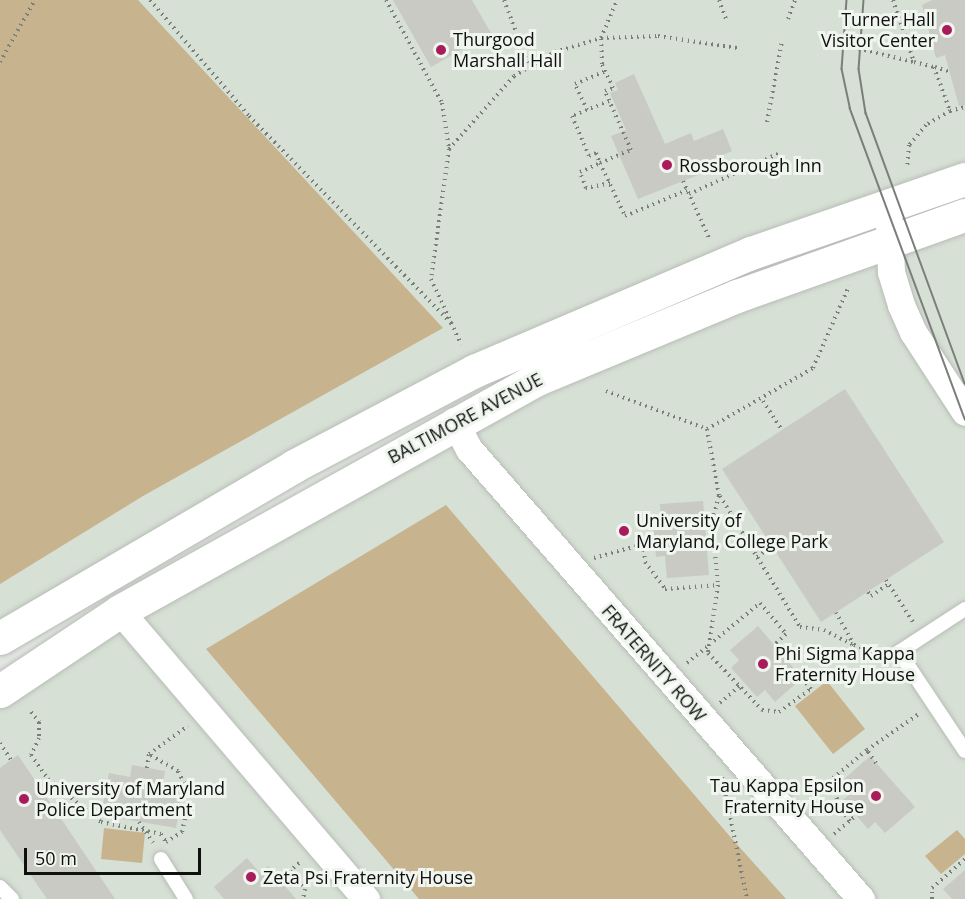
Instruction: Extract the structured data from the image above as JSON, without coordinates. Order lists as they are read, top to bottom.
{
  "streets": {
    "main road": ["BALTIMORE AVENUE"],
    "street": ["FRATERNITY ROW"]
  },
  "crossings": [
    ["BALTIMORE AVENUE", "FRATERNITY ROW"]
  ],
  "places": [
    "Turner Hall Visitor Center",
    "Thurgood Marshall Hall",
    "Rossborough Inn",
    "University of Maryland, College Park",
    "Phi Sigma Kappa Fraternity House",
    "Tau Kappa Epsilon Fraternity House",
    "University of Maryland Police Department",
    "Zeta Psi Fraternity House"
  ],
  "scale_bar": "50 m"
}
